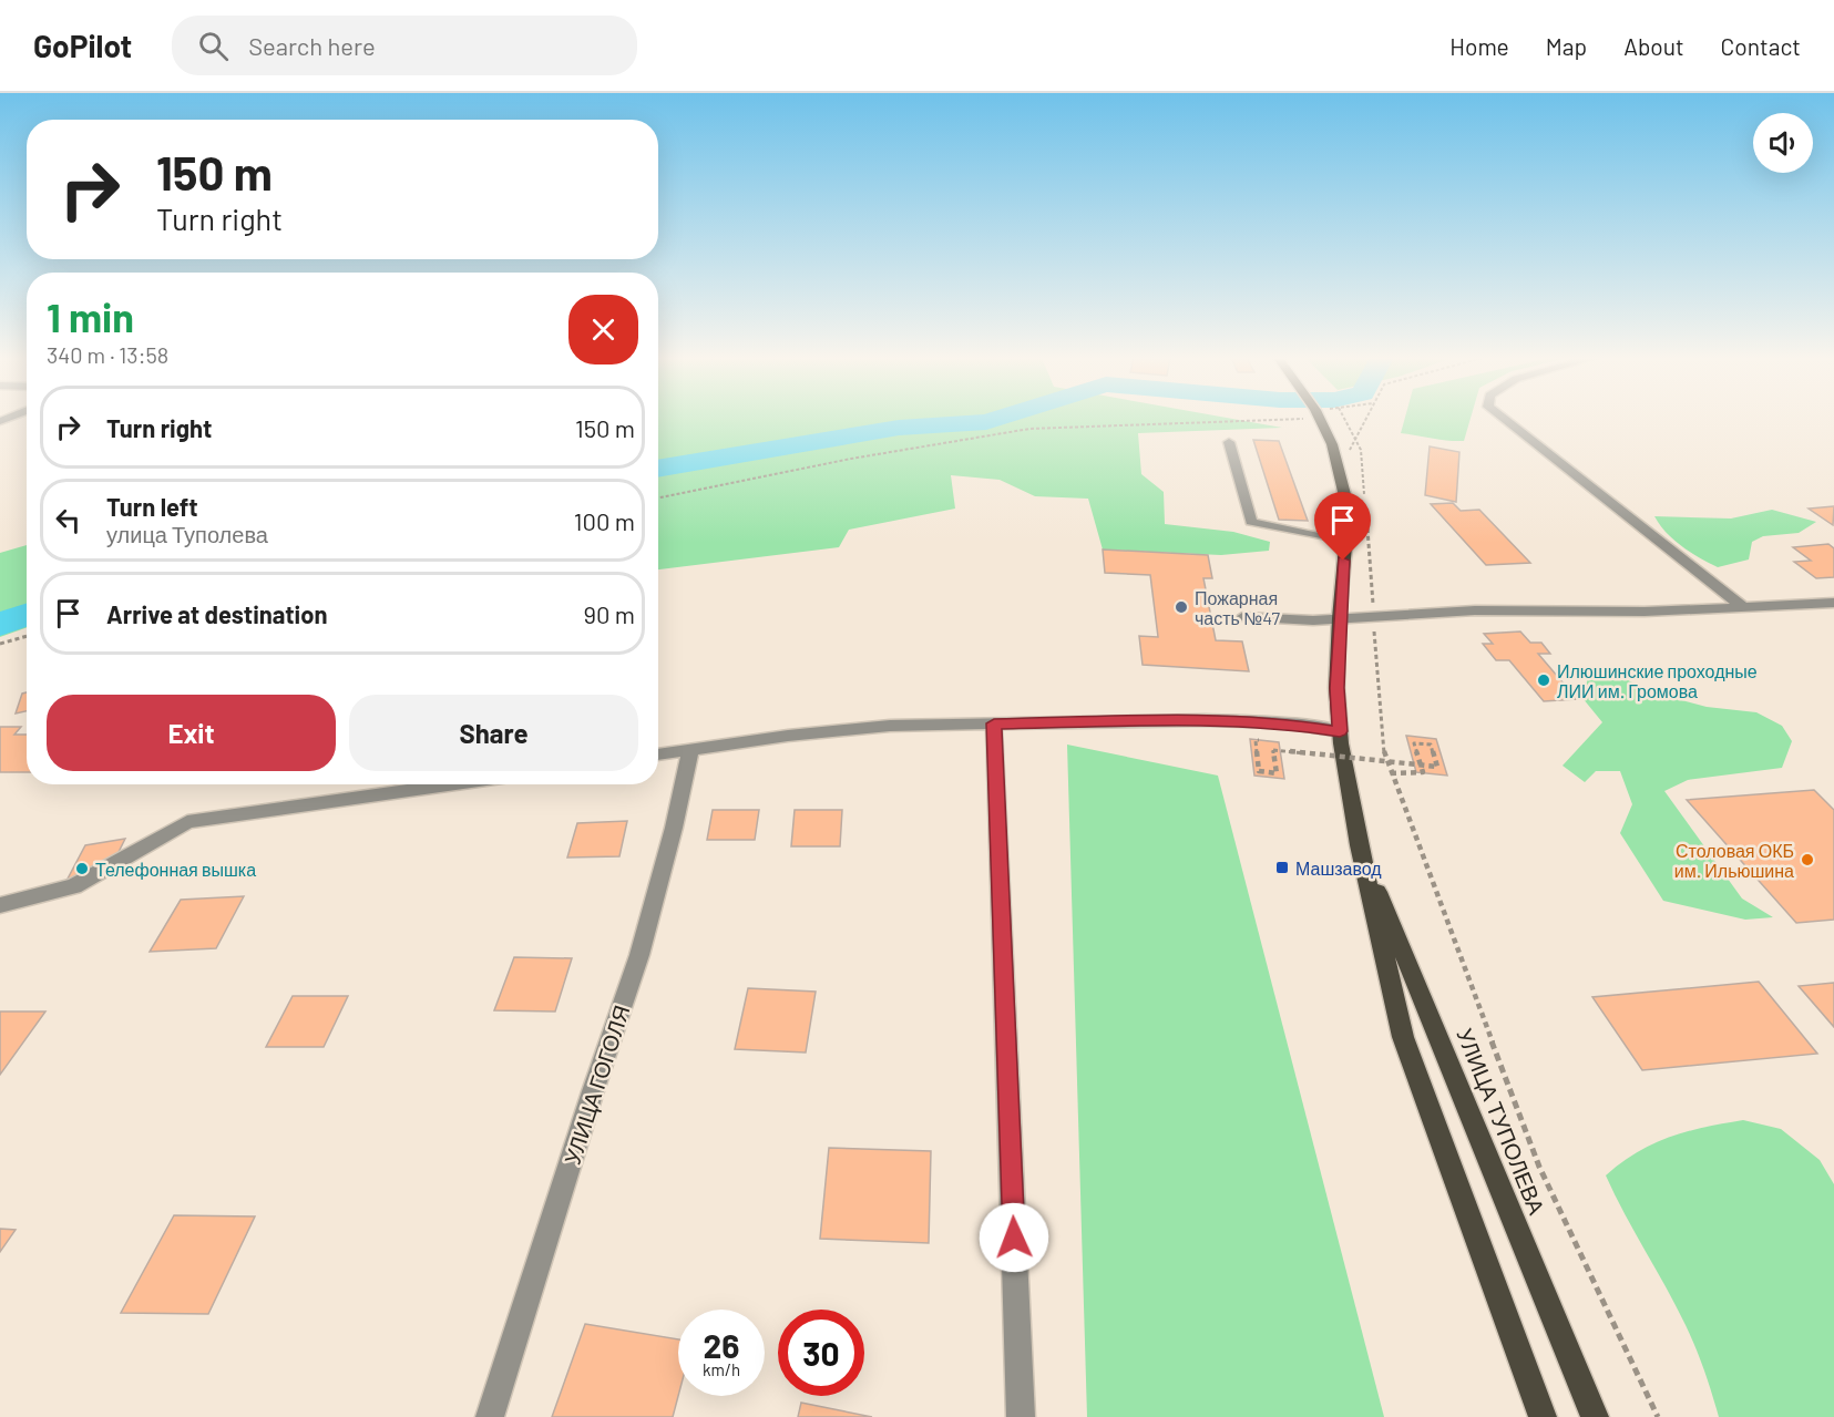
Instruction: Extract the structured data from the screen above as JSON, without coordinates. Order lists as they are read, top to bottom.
{
  "streets": {
    "main road": ["УЛИЦА ТУПОЛЕВА"],
    "street": ["УЛИЦА ГОГОЛЯ"]
  },
  "places": {
    "other": [
      "Пожарная часть №47",
      "Илюшинские проходные ЛИИ им. Громова",
      "Столовая ОКБ им. Ильюшина",
      "Телефонная вышка"
    ],
    "transit": ["Машзавод"]
  },
  "page": {
    "header": "GoPilot",
    "search": "Search here",
    "nav": [
      "Home",
      "Map",
      "About",
      "Contact"
    ],
    "turn": ["150 m", "Turn right"],
    "heading": ["1 min", "340 m · 13:58"],
    "list": [
      {
        "name": "Turn right",
        "value": "150 m"
      },
      {
        "name": "Turn left",
        "note": "улица Туполева",
        "value": "100 m"
      },
      {
        "name": "Arrive at destination",
        "value": "90 m"
      }
    ],
    "buttons": ["Exit", "Share"],
    "speed": "26 km/h",
    "limit": "30"
  }
}
